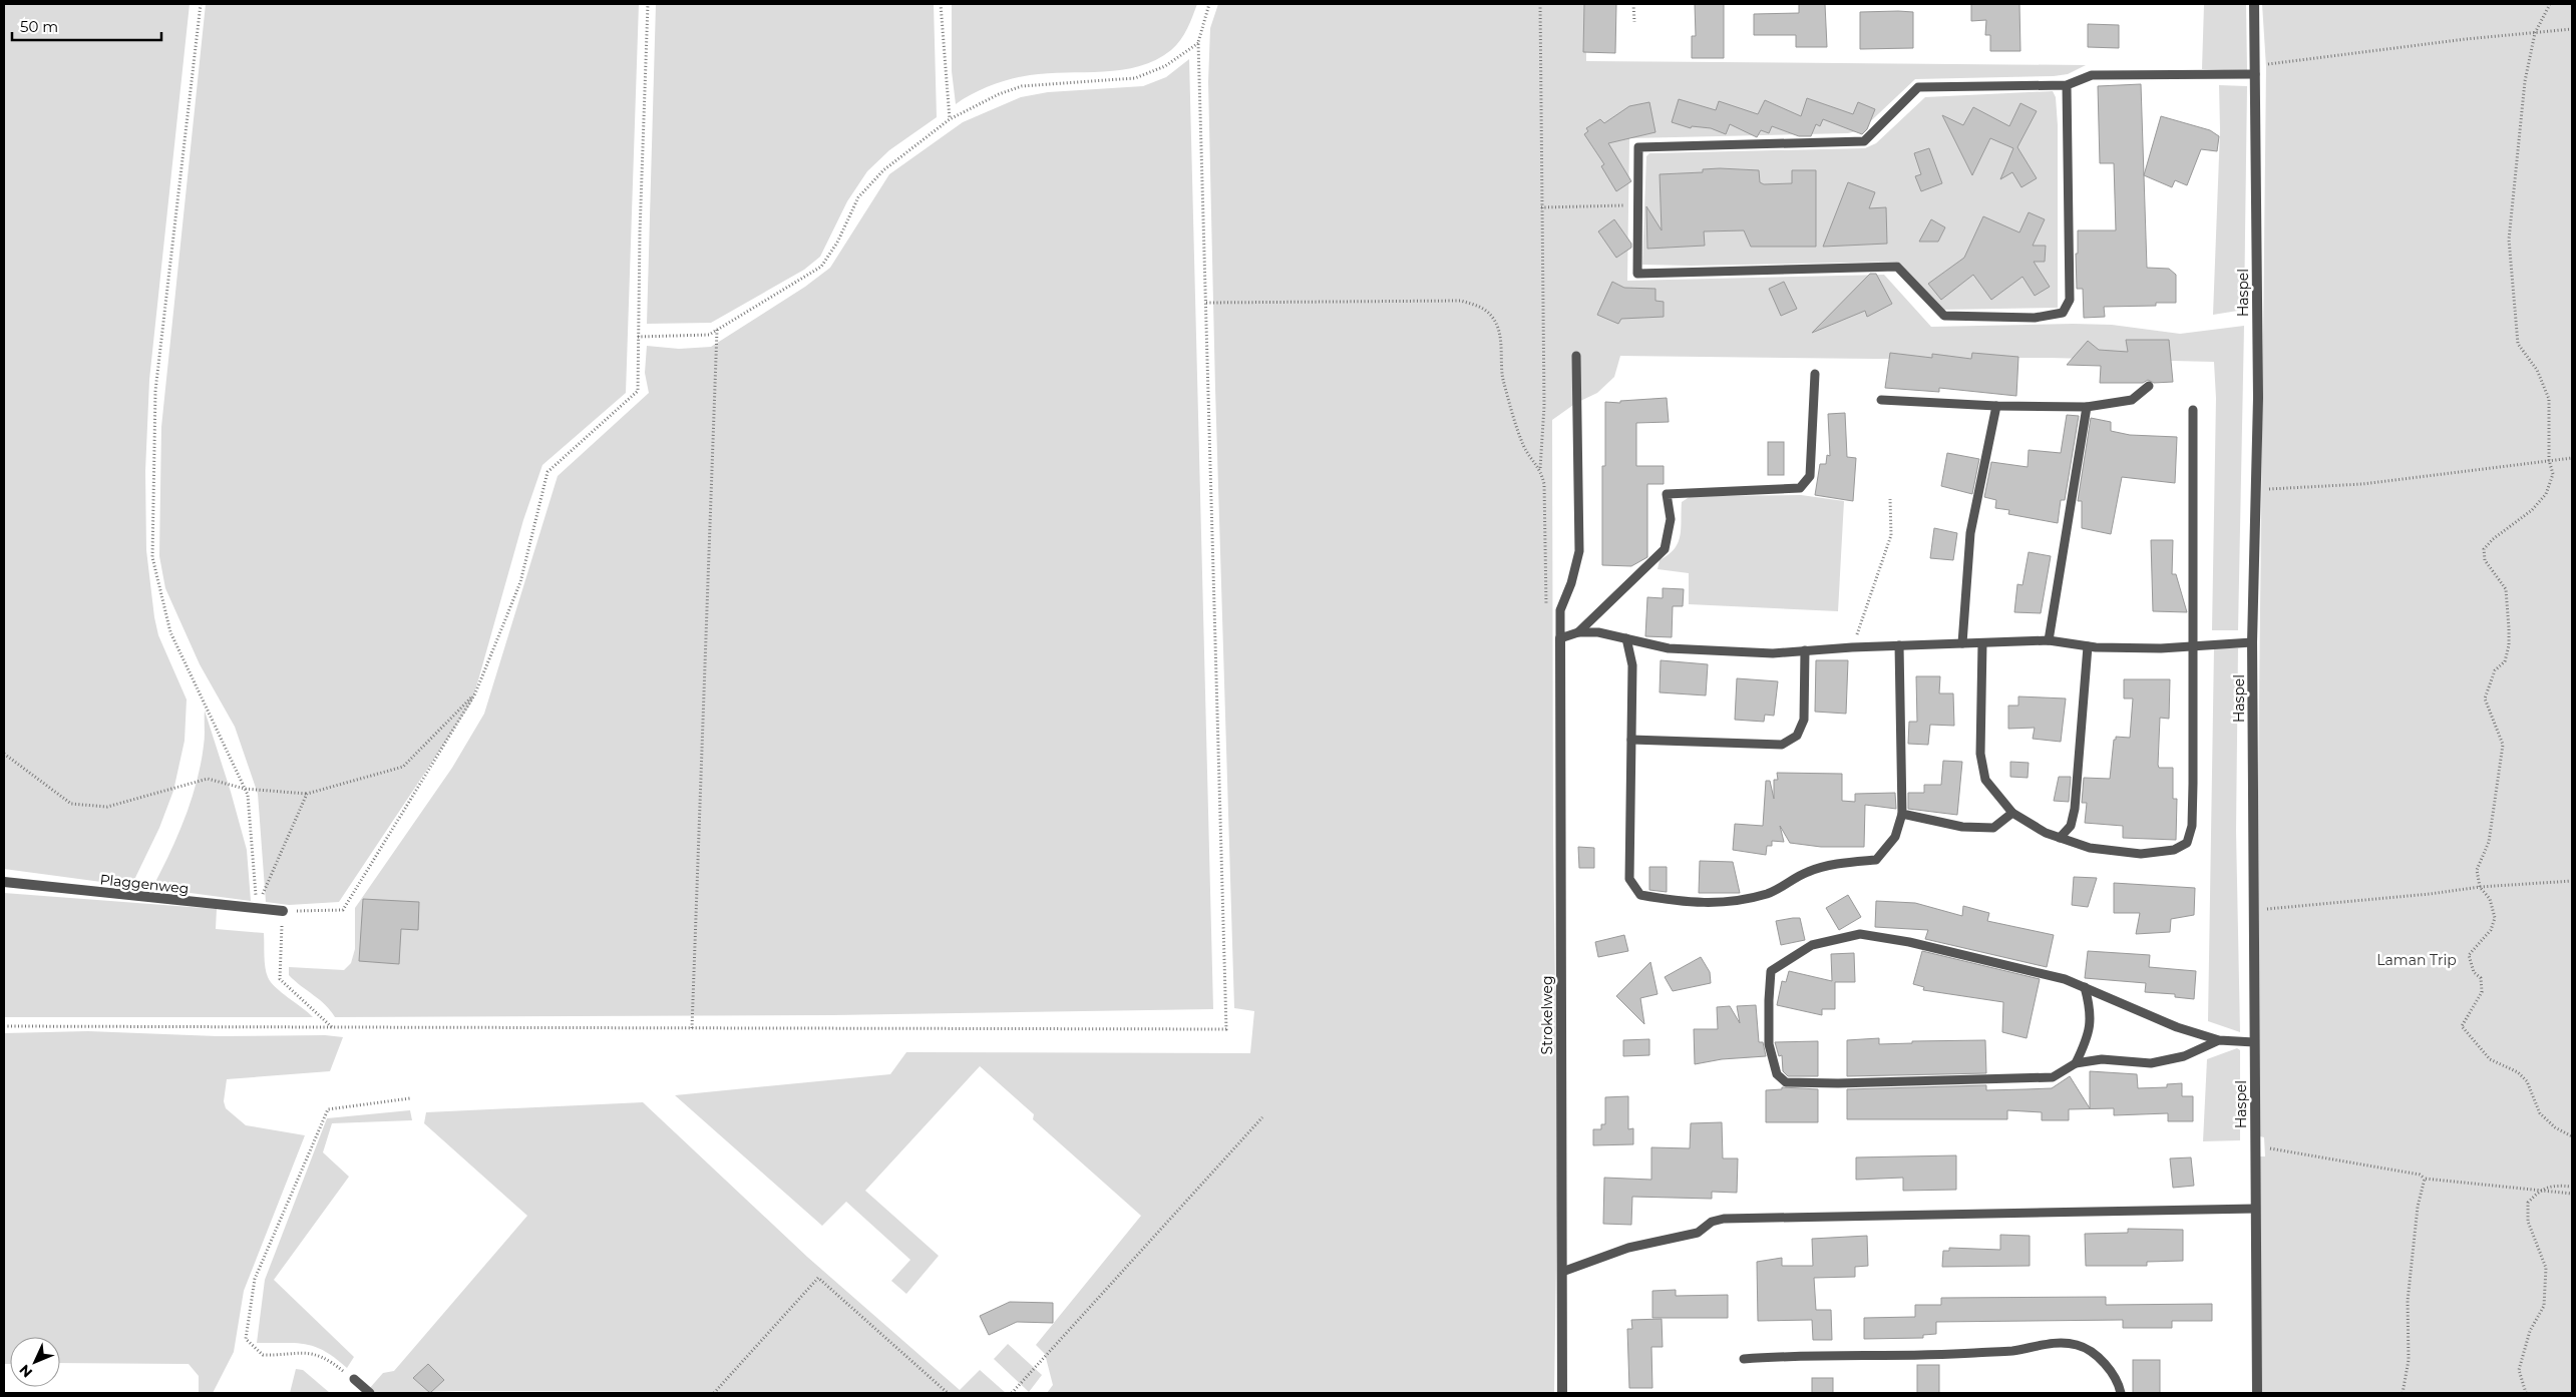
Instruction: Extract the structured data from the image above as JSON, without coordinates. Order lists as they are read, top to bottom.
{
  "streets": {
    "street": ["Haspel", "Plaggenweg", "Strokelweg"]
  },
  "parks": ["Laman Trip"],
  "scale_bar": "50 m",
  "north": "bottom left"
}
